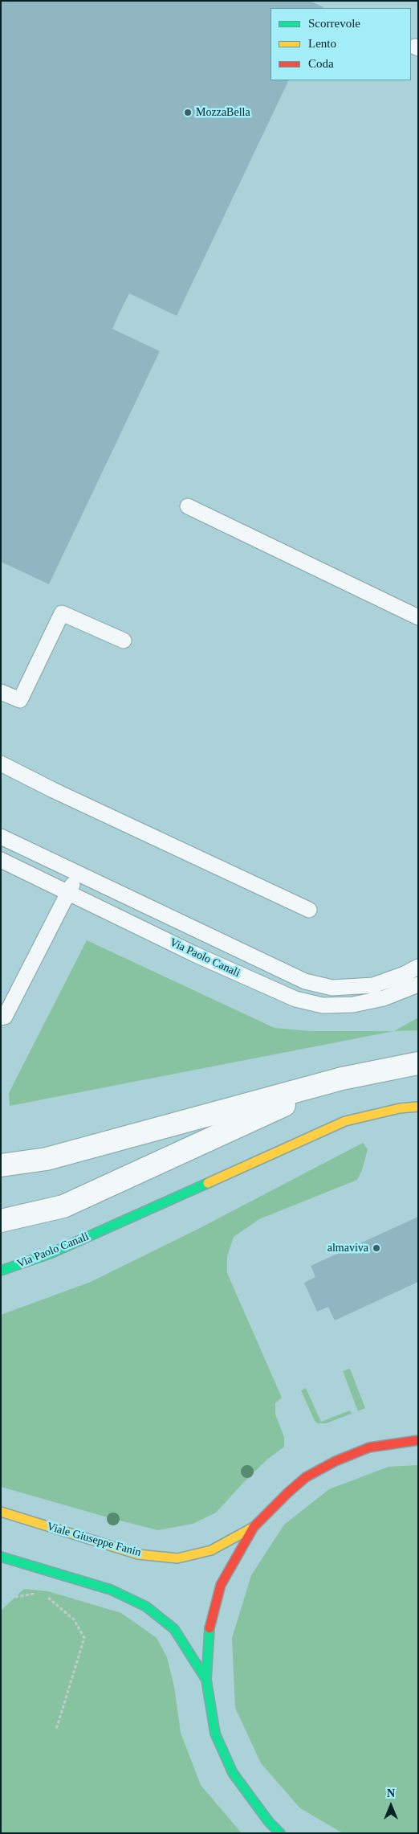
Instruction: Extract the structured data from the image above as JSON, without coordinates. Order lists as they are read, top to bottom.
{
  "streets": {
    "main road": ["Via Paolo Canali", "Viale Giuseppe Fanin"]
  },
  "places": ["MozzaBella", "almaviva"],
  "legend": ["Scorrevole", "Lento", "Coda"],
  "north": "top"
}
